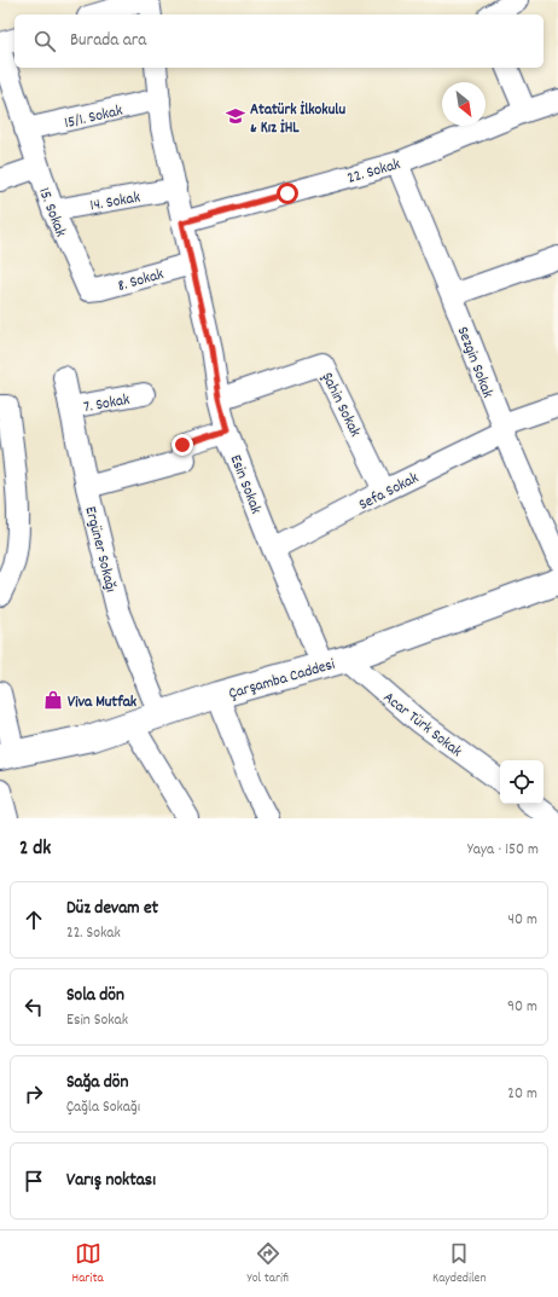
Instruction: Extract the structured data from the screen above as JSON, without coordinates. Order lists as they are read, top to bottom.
{
  "streets": {
    "main road": ["Çarşamba Caddesi"],
    "street": [
      "15/1. Sokak",
      "22. Sokak",
      "14. Sokak",
      "15. Sokak",
      "8. Sokak",
      "Sezgin Sokak",
      "7. Sokak",
      "Şahin Sokak",
      "Esin Sokak",
      "Sefa Sokak",
      "Ergüner Sokağı",
      "Acar Türk Sokak"
    ]
  },
  "crossings": [
    ["15/1. Sokak", "15. Sokak"],
    ["15/1. Sokak", "Esin Sokak"],
    ["22. Sokak", "Sezgin Sokak"],
    ["22. Sokak", "Esin Sokak"],
    ["14. Sokak", "15. Sokak"],
    ["14. Sokak", "Esin Sokak"],
    ["15. Sokak", "8. Sokak"],
    ["8. Sokak", "Esin Sokak"],
    ["Sezgin Sokak", "Sefa Sokak"],
    ["7. Sokak", "Ergüner Sokağı"],
    ["Şahin Sokak", "Esin Sokak"],
    ["Şahin Sokak", "Sefa Sokak"],
    ["Esin Sokak", "Sefa Sokak"],
    ["Esin Sokak", "Çarşamba Caddesi"],
    ["Esin Sokak", "Acar Türk Sokak"],
    ["Ergüner Sokağı", "Çarşamba Caddesi"],
    ["Çarşamba Caddesi", "Acar Türk Sokak"]
  ],
  "places": {
    "school or university": ["Atatürk İlkokulu & Kız İHL"],
    "shop": ["Viva Mutfak"]
  },
  "north": "bottom right",
  "page": {
    "search": "Burada ara",
    "heading": ["2 dk", "Yaya · 150 m"],
    "list": [
      ["Düz devam et", "22. Sokak", "40 m"],
      ["Sola dön", "Esin Sokak", "90 m"],
      ["Sağa dön", "Çağla Sokağı", "20 m"],
      "Varış noktası"
    ],
    "nav": ["Harita", "Yol tarifi", "Kaydedilen"]
  }
}
